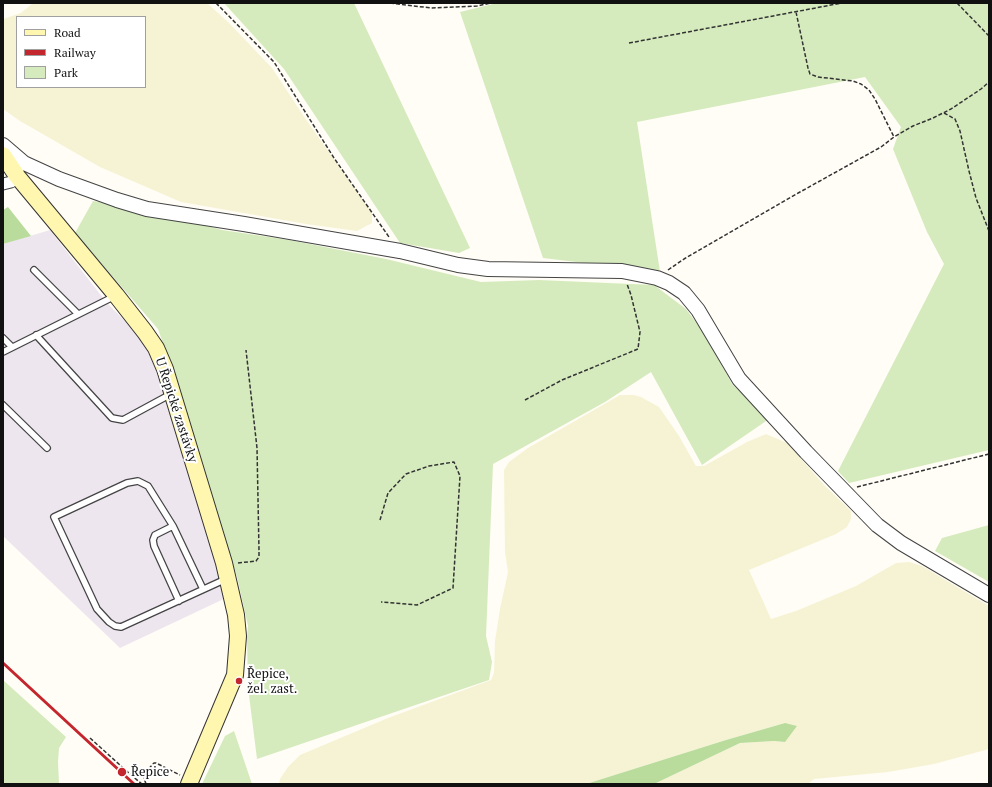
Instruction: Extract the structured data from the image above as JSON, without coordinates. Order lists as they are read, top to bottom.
{
  "streets": {
    "main road": ["U Řepické zastávky"]
  },
  "places": ["Řepice, žel. zast.", "Řepice"],
  "legend": ["Road", "Railway", "Park"]
}
